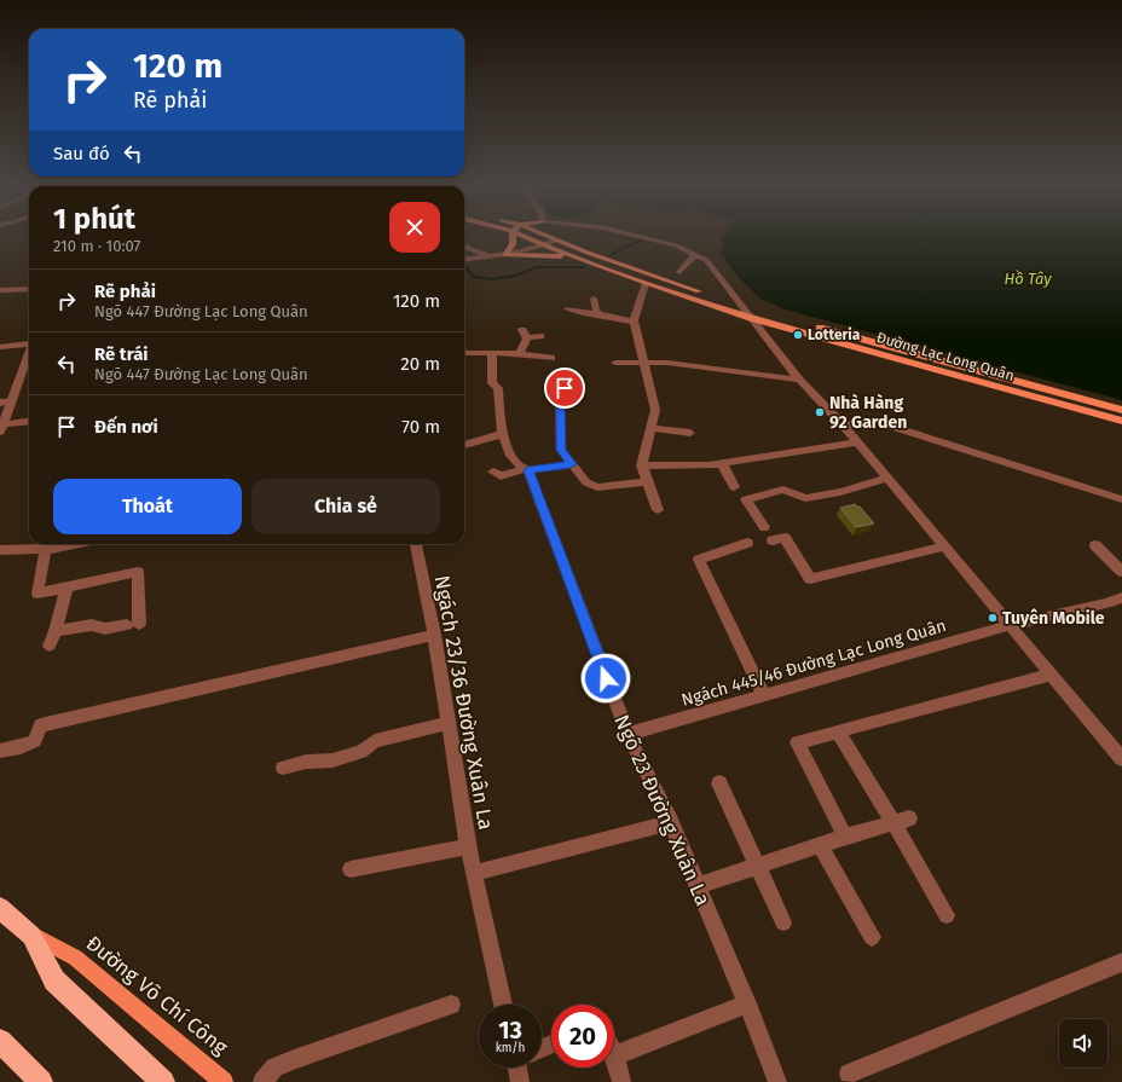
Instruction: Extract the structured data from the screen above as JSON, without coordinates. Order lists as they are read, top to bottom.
{
  "streets": {
    "highway": ["Đường Võ Chí Công"],
    "main road": ["Đường Lạc Long Quân"],
    "street": ["Ngách 445/46 Đường Lạc Long Quân", "Ngách 23/36 Đường Xuân La", "Ngõ 23 Đường Xuân La"]
  },
  "crossings": [
    ["Ngách 445/46 Đường Lạc Long Quân", "Ngõ 23 Đường Xuân La"]
  ],
  "water": ["Hồ Tây"],
  "places": ["Lotteria", "Nhà Hàng 92 Garden", "Tuyên Mobile"],
  "page": {
    "turn": ["120 m", "Rẽ phải"],
    "then": "Sau đó",
    "heading": ["1 phút", "210 m · 10:07"],
    "list": [
      {
        "name": "Rẽ phải",
        "note": "Ngõ 447 Đường Lạc Long Quân",
        "value": "120 m"
      },
      {
        "name": "Rẽ trái",
        "note": "Ngõ 447 Đường Lạc Long Quân",
        "value": "20 m"
      },
      {
        "name": "Đến nơi",
        "value": "70 m"
      }
    ],
    "buttons": ["Thoát", "Chia sẻ"],
    "speed": "13 km/h",
    "limit": "20"
  }
}
